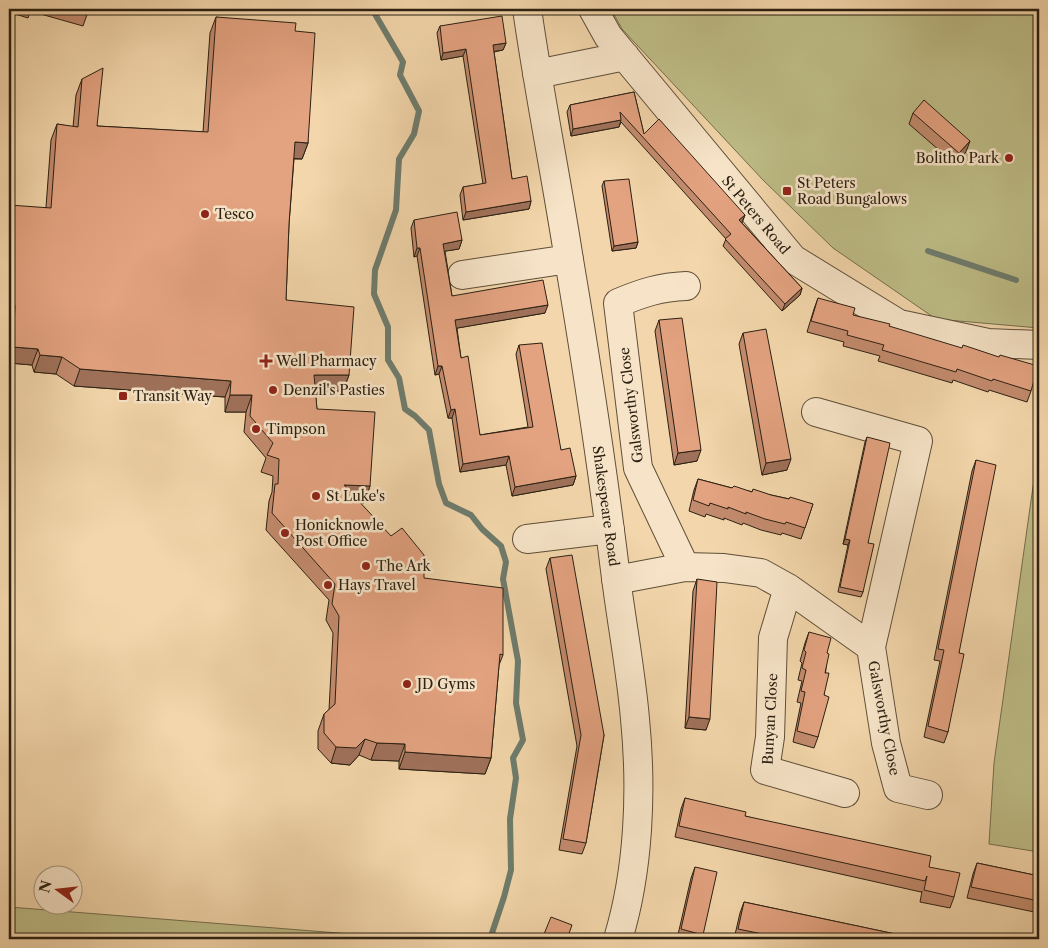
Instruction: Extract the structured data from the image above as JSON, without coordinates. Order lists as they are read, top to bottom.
{
  "streets": {
    "street": [
      "St Peters Road",
      "Galsworthy Close",
      "Shakespeare Road",
      "Bunyan Close"
    ]
  },
  "crossings": [
    ["Galsworthy Close", "Shakespeare Road"],
    ["Galsworthy Close", "Bunyan Close"]
  ],
  "places": {
    "other": [
      "Bolitho Park",
      "Tesco",
      "Denzil's Pasties",
      "Timpson",
      "St Luke's",
      "Honicknowle Post Office",
      "The Ark",
      "Hays Travel",
      "JD Gyms"
    ],
    "transit": ["St Peters Road Bungalows", "Transit Way"],
    "health": ["Well Pharmacy"]
  },
  "north": "left"
}
